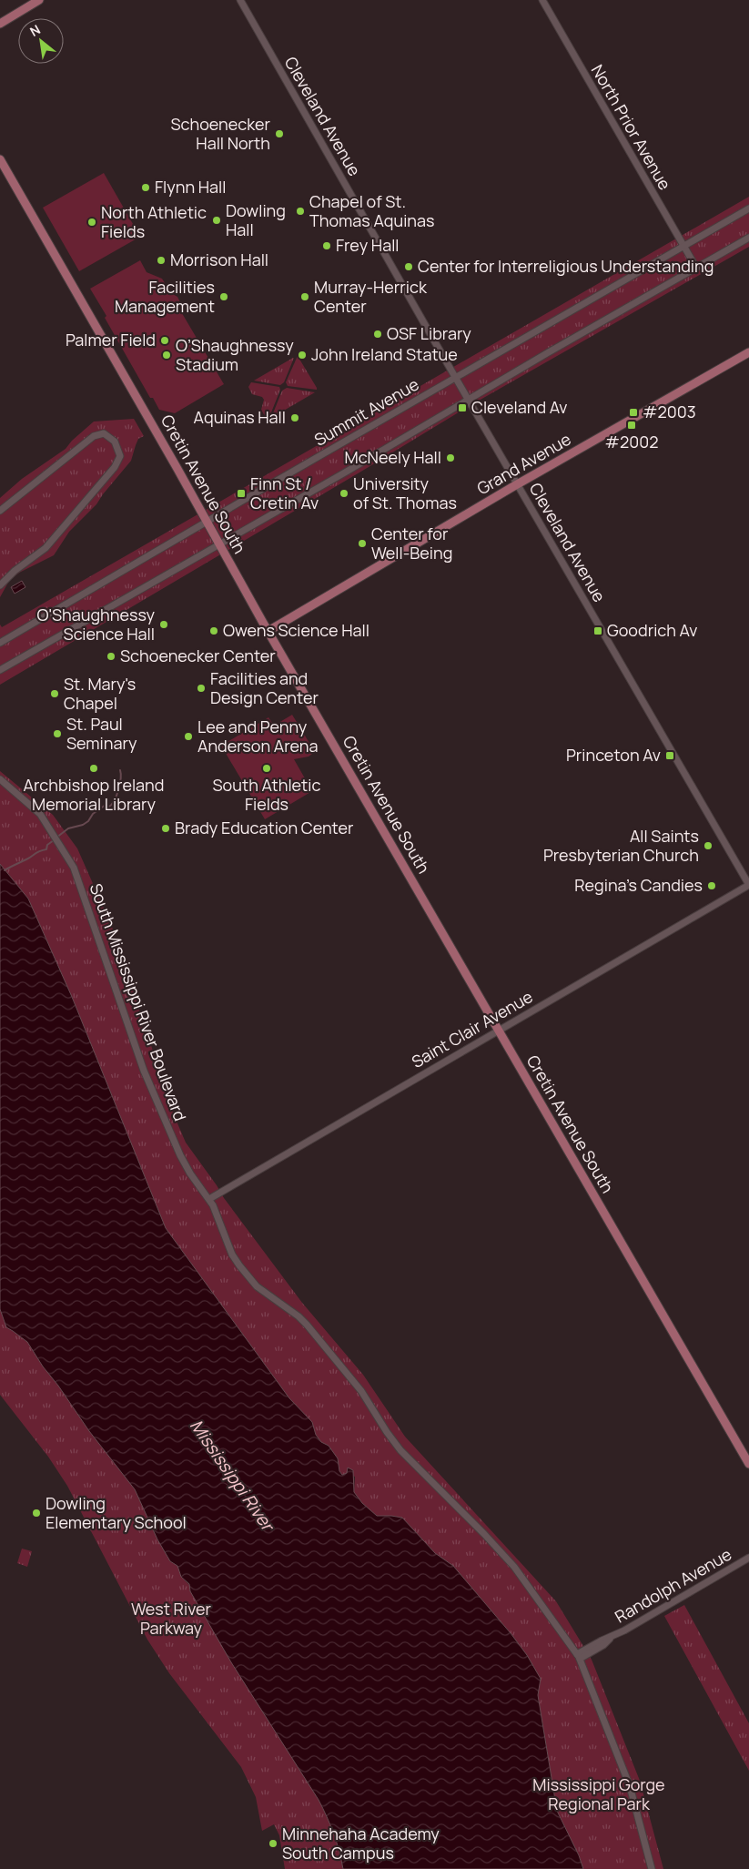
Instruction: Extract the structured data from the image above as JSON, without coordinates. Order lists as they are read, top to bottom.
{
  "streets": {
    "main road": ["Grand Avenue", "Cretin Avenue South"],
    "street": [
      "Cleveland Avenue",
      "North Prior Avenue",
      "Summit Avenue",
      "South Mississippi River Boulevard",
      "Saint Clair Avenue",
      "Randolph Avenue"
    ]
  },
  "crossings": [
    ["Cleveland Avenue", "Summit Avenue"],
    ["Cleveland Avenue", "Grand Avenue"],
    ["Cleveland Avenue", "Saint Clair Avenue"],
    ["North Prior Avenue", "Summit Avenue"],
    ["Summit Avenue", "Cretin Avenue South"],
    ["Grand Avenue", "Cretin Avenue South"],
    ["Cretin Avenue South", "Saint Clair Avenue"],
    ["South Mississippi River Boulevard", "Saint Clair Avenue"],
    ["South Mississippi River Boulevard", "Randolph Avenue"]
  ],
  "water": ["Mississippi River"],
  "parks": ["West River Parkway", "Mississippi Gorge Regional Park"],
  "places": {
    "other": [
      "Schoenecker Hall North",
      "Flynn Hall",
      "Chapel of St. Thomas Aquinas",
      "Dowling Hall",
      "North Athletic Fields",
      "Frey Hall",
      "Morrison Hall",
      "Center for Interreligious Understanding",
      "Facilities Management",
      "Murray-Herrick Center",
      "OSF Library",
      "Palmer Field",
      "O’Shaughnessy Stadium",
      "John Ireland Statue",
      "Aquinas Hall",
      "McNeely Hall",
      "University of St. Thomas",
      "Center for Well-Being",
      "O'Shaughnessy Science Hall",
      "Owens Science Hall",
      "Schoenecker Center",
      "Facilities and Design Center",
      "St. Mary's Chapel",
      "St. Paul Seminary",
      "Lee and Penny Anderson Arena",
      "Archbishop Ireland Memorial Library",
      "South Athletic Fields",
      "Brady Education Center",
      "All Saints Presbyterian Church",
      "Regina's Candies",
      "Dowling Elementary School",
      "Minnehaha Academy South Campus"
    ],
    "transit": [
      "Cleveland Av",
      "#2003",
      "#2002",
      "Finn St / Cretin Av",
      "Goodrich Av",
      "Princeton Av"
    ]
  },
  "north": "top left"
}
